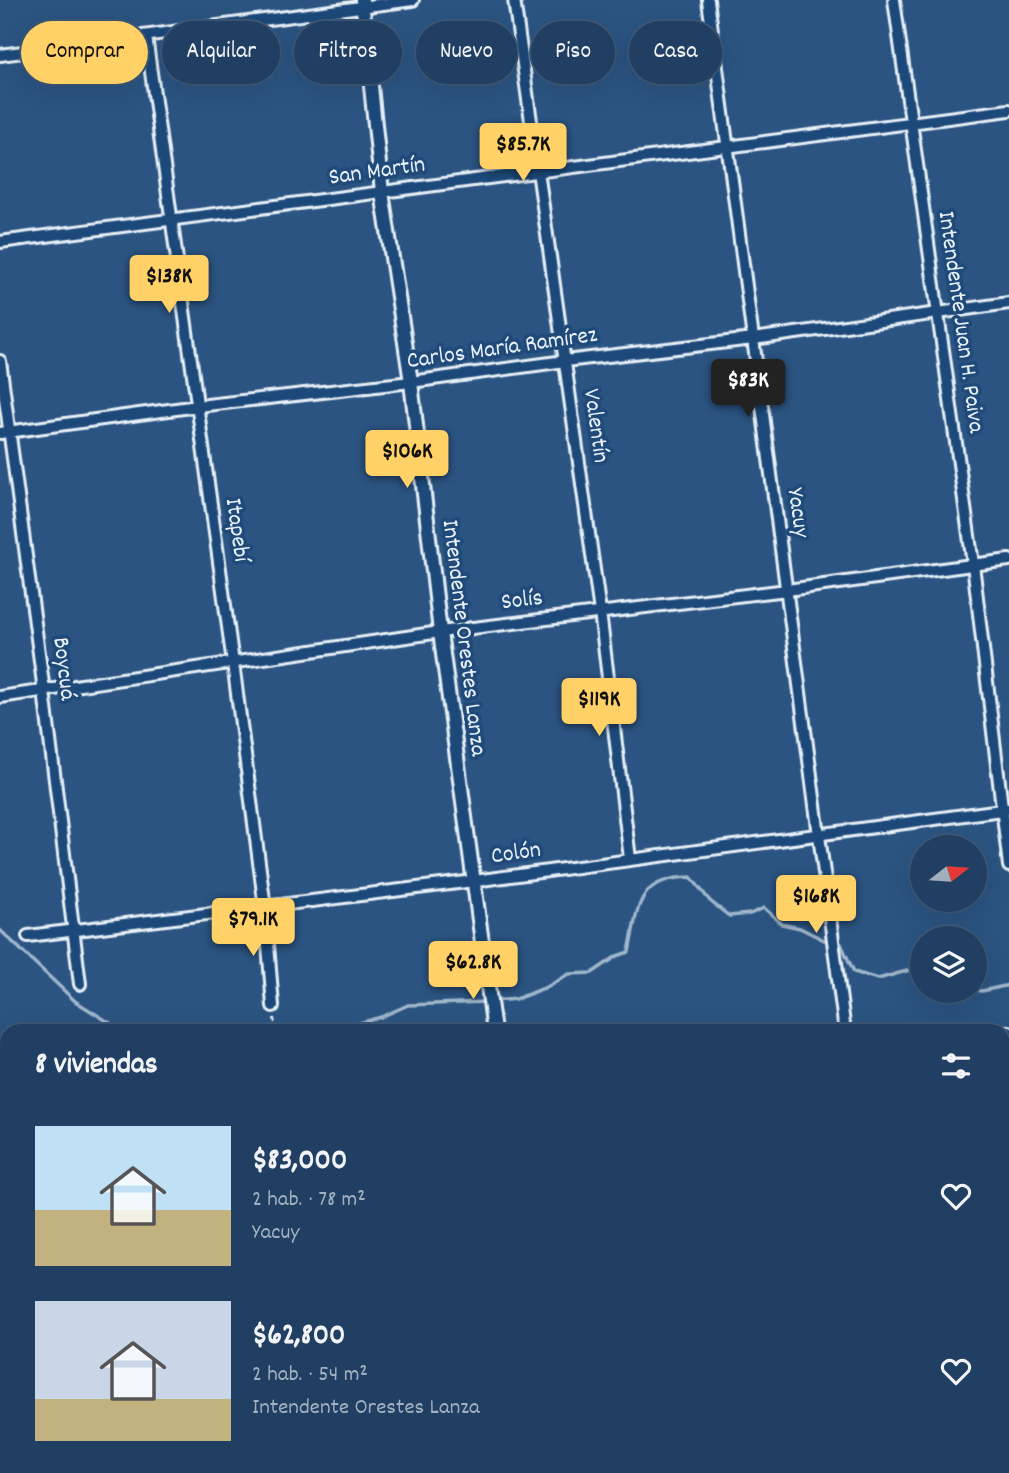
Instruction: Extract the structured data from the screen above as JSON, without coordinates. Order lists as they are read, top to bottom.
{
  "streets": {
    "street": [
      "San Martín",
      "Intendente Juan H. Paiva",
      "Carlos María Ramírez",
      "Valentín",
      "Yacuy",
      "Itapebí",
      "Solís",
      "Intendente Orestes Lanza",
      "Boycuá",
      "Colón"
    ]
  },
  "crossings": [
    ["San Martín", "Intendente Juan H. Paiva"],
    ["San Martín", "Valentín"],
    ["San Martín", "Yacuy"],
    ["San Martín", "Itapebí"],
    ["San Martín", "Intendente Orestes Lanza"],
    ["Intendente Juan H. Paiva", "Carlos María Ramírez"],
    ["Intendente Juan H. Paiva", "Solís"],
    ["Intendente Juan H. Paiva", "Colón"],
    ["Carlos María Ramírez", "Valentín"],
    ["Carlos María Ramírez", "Yacuy"],
    ["Carlos María Ramírez", "Itapebí"],
    ["Carlos María Ramírez", "Intendente Orestes Lanza"],
    ["Carlos María Ramírez", "Boycuá"],
    ["Valentín", "Solís"],
    ["Valentín", "Colón"],
    ["Yacuy", "Solís"],
    ["Yacuy", "Colón"],
    ["Itapebí", "Solís"],
    ["Itapebí", "Colón"],
    ["Solís", "Intendente Orestes Lanza"],
    ["Solís", "Boycuá"],
    ["Intendente Orestes Lanza", "Colón"],
    ["Boycuá", "Colón"]
  ],
  "north": "right",
  "page": {
    "chip": [
      "Comprar",
      "Alquilar",
      "Filtros",
      "Nuevo",
      "Piso",
      "Casa"
    ],
    "price": [
      "$85.7K",
      "$138K",
      "$83K",
      "$106K",
      "$119K",
      "$168K",
      "$79.1K",
      "$62.8K"
    ],
    "heading": "8 viviendas",
    "list": [
      {
        "name": "$83,000",
        "note": "2 hab. · 78 m² · Yacuy"
      },
      {
        "name": "$62,800",
        "note": "2 hab. · 54 m² · Intendente Orestes Lanza"
      }
    ]
  }
}
